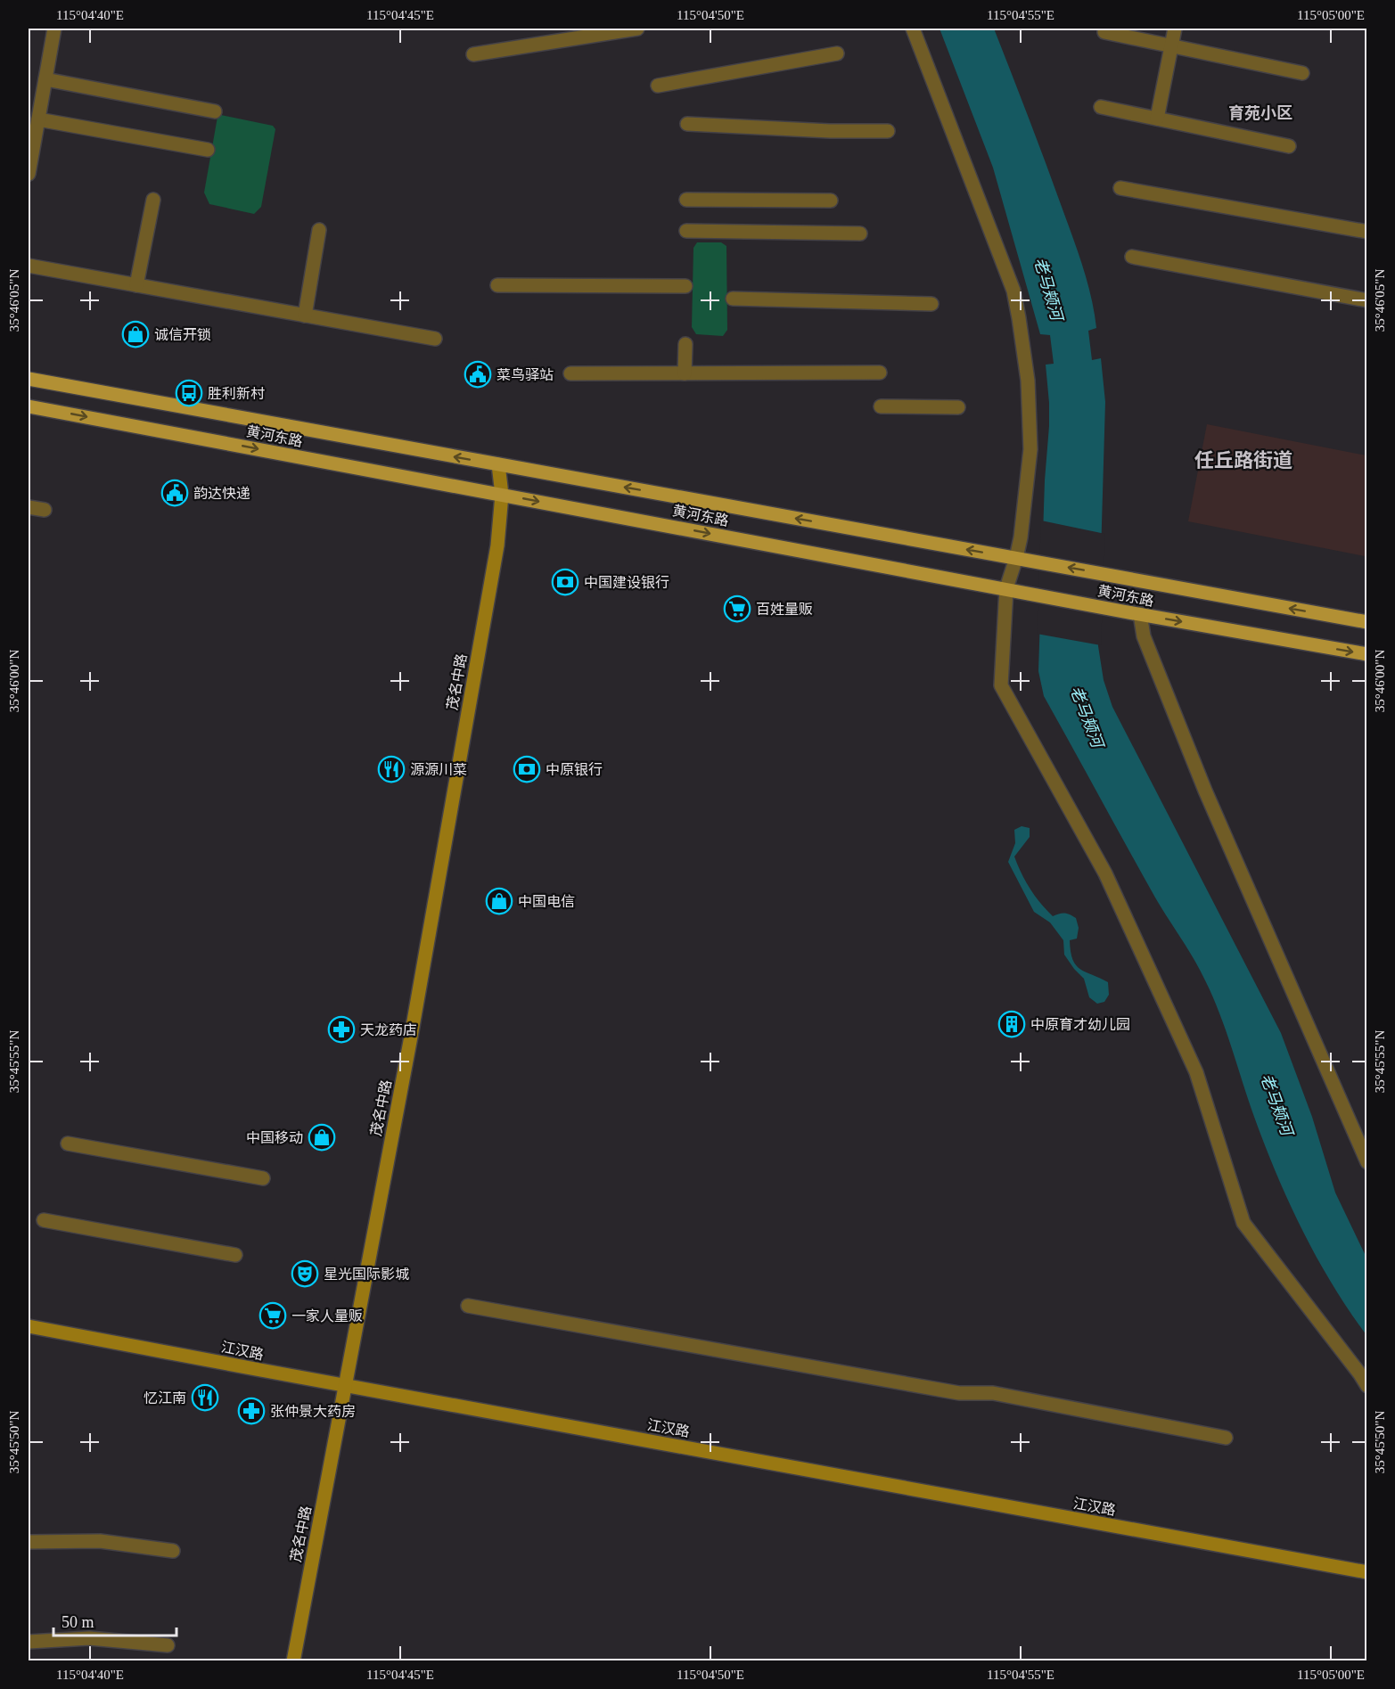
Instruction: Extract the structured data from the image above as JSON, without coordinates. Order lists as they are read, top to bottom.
{
  "streets": {
    "main road": ["黄河东路"],
    "street": ["茂名中路", "江汉路"]
  },
  "crossings": [
    ["黄河东路", "茂名中路"],
    ["茂名中路", "江汉路"]
  ],
  "districts": ["育苑小区", "任丘路街道"],
  "water": ["老马颊河"],
  "places": {
    "shop": ["诚信开锁", "中国电信", "中国移动"],
    "public building": ["菜鸟驿站", "韵达快递"],
    "bus stop": ["胜利新村"],
    "bank": ["中国建设银行", "中原银行"],
    "supermarket": ["百姓量贩", "一家人量贩"],
    "restaurant": ["源源川菜", "忆江南"],
    "building": ["中原育才幼儿园"],
    "pharmacy": ["天龙药店", "张仲景大药房"],
    "theatre": ["星光国际影城"]
  },
  "scale_bar": "50 m",
  "coordinates": [
    "115°04'40\"E",
    "115°04'45\"E",
    "115°04'50\"E",
    "115°04'55\"E",
    "115°05'00\"E",
    "35°46'05\"N",
    "35°46'00\"N",
    "35°45'55\"N",
    "35°45'50\"N"
  ]
}
